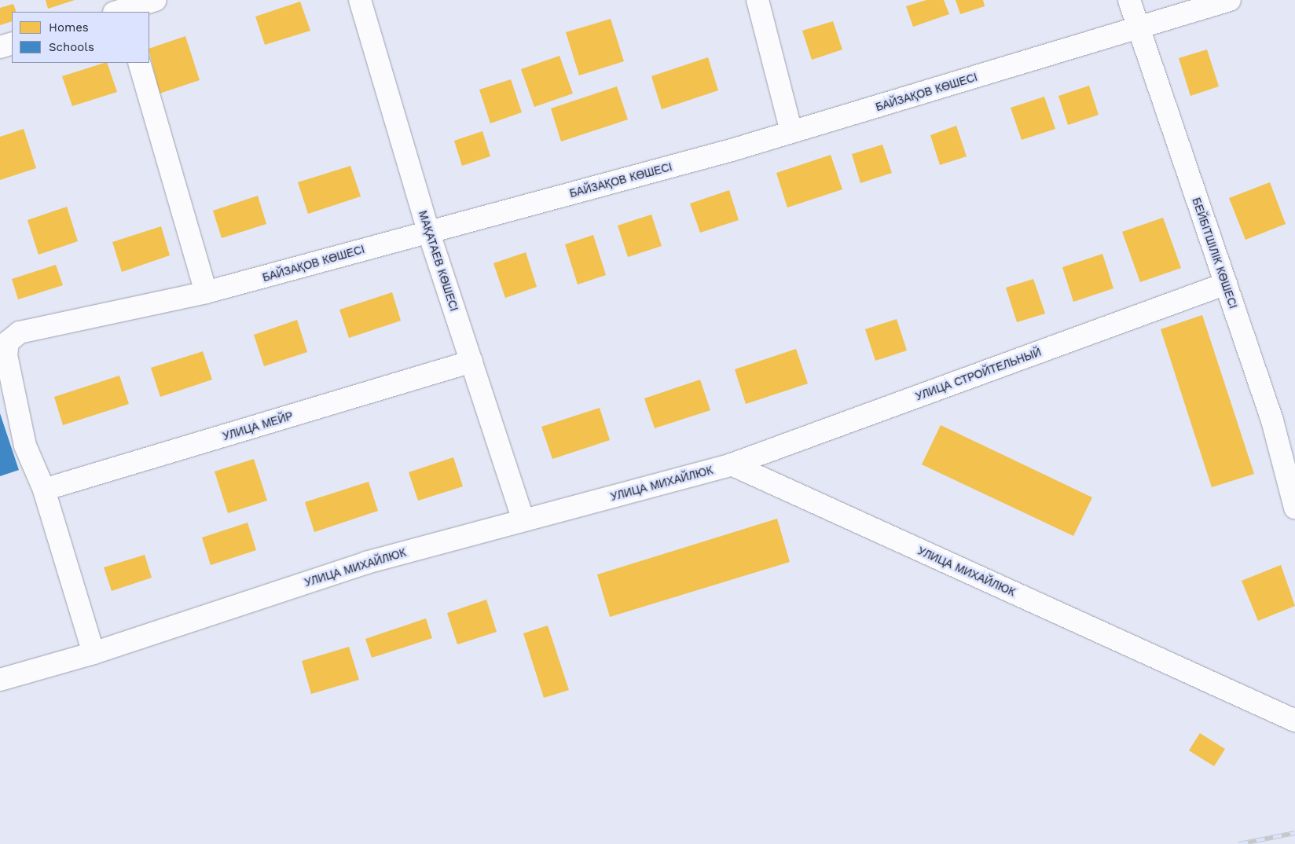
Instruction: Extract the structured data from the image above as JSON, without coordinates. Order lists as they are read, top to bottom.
{
  "streets": {
    "street": [
      "БАЙЗАҚОВ КӨШЕСІ",
      "БЕЙБІТШІЛІК КӨШЕСІ",
      "МАҚАТАЕВ КӨШЕСІ",
      "УЛИЦА СТРОЙТЕЛЬНЫЙ",
      "УЛИЦА МЕЙР",
      "УЛИЦА МИХАЙЛЮК"
    ]
  },
  "crossings": [
    ["БАЙЗАҚОВ КӨШЕСІ", "БЕЙБІТШІЛІК КӨШЕСІ"],
    ["БАЙЗАҚОВ КӨШЕСІ", "МАҚАТАЕВ КӨШЕСІ"],
    ["БАЙЗАҚОВ КӨШЕСІ", "УЛИЦА МЕЙР"],
    ["БЕЙБІТШІЛІК КӨШЕСІ", "УЛИЦА СТРОЙТЕЛЬНЫЙ"],
    ["МАҚАТАЕВ КӨШЕСІ", "УЛИЦА МЕЙР"],
    ["МАҚАТАЕВ КӨШЕСІ", "УЛИЦА МИХАЙЛЮК"],
    ["УЛИЦА СТРОЙТЕЛЬНЫЙ", "УЛИЦА МИХАЙЛЮК"]
  ],
  "legend": ["Homes", "Schools"]
}
